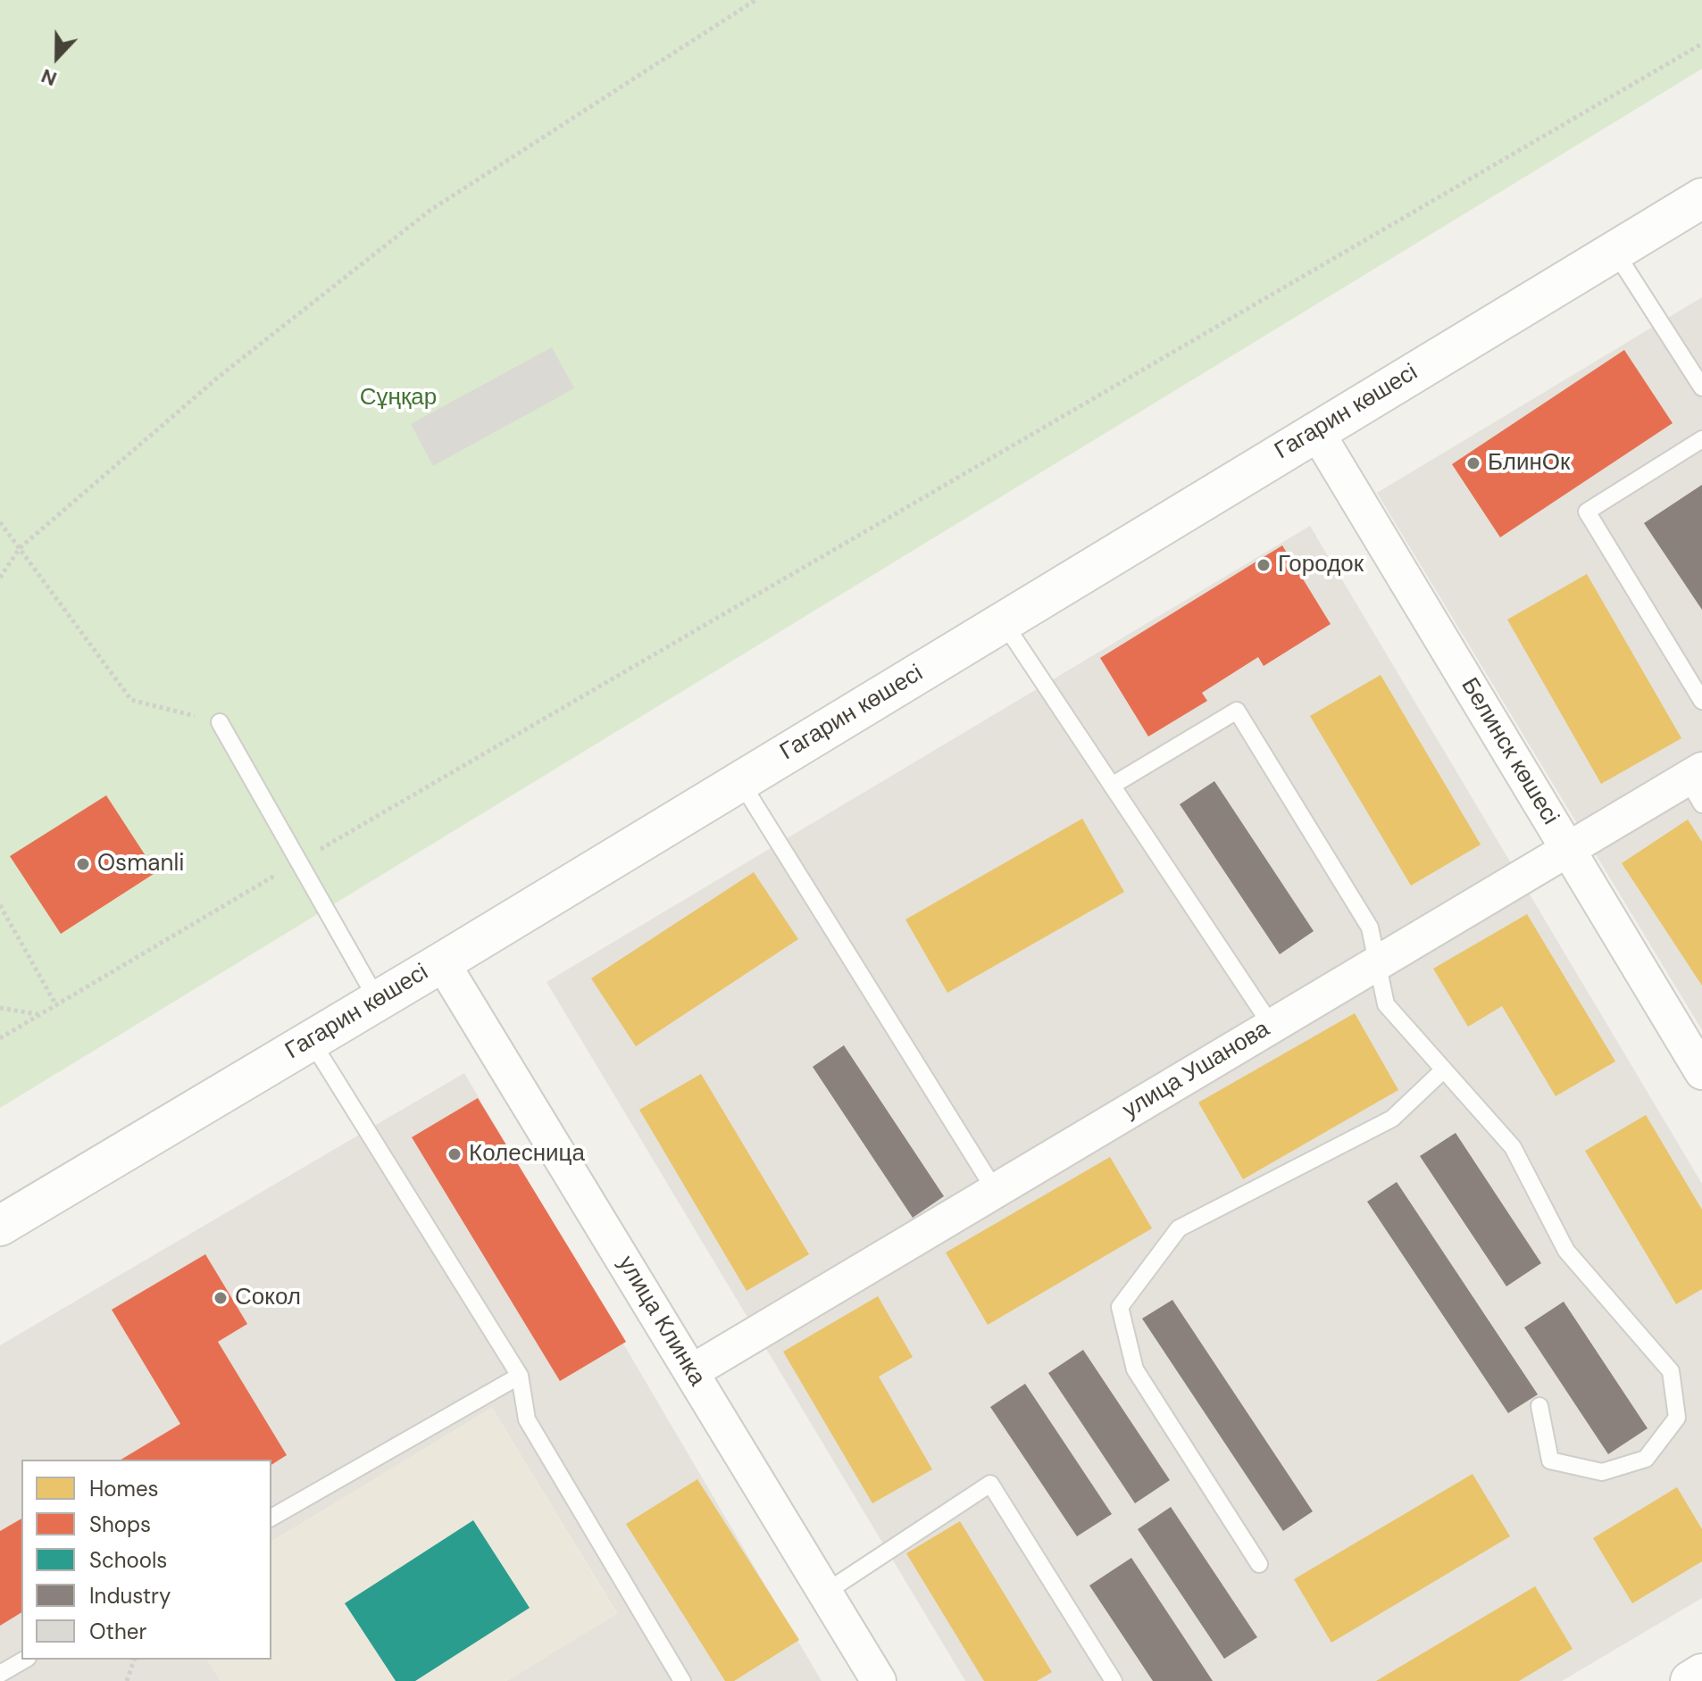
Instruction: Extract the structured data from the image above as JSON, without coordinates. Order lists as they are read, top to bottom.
{
  "streets": {
    "street": [
      "Гагарин көшесі",
      "Белинск көшесі",
      "улица Ушанова",
      "улица Клинка"
    ]
  },
  "crossings": [
    ["Гагарин көшесі", "Белинск көшесі"],
    ["Гагарин көшесі", "улица Клинка"],
    ["Белинск көшесі", "улица Ушанова"],
    ["улица Ушанова", "улица Клинка"]
  ],
  "parks": ["Сұңқар"],
  "places": [
    "БлинОк",
    "Городок",
    "Osmanli",
    "Колесница",
    "Сокол"
  ],
  "legend": [
    "Homes",
    "Shops",
    "Schools",
    "Industry",
    "Other"
  ],
  "north": "bottom"
}
